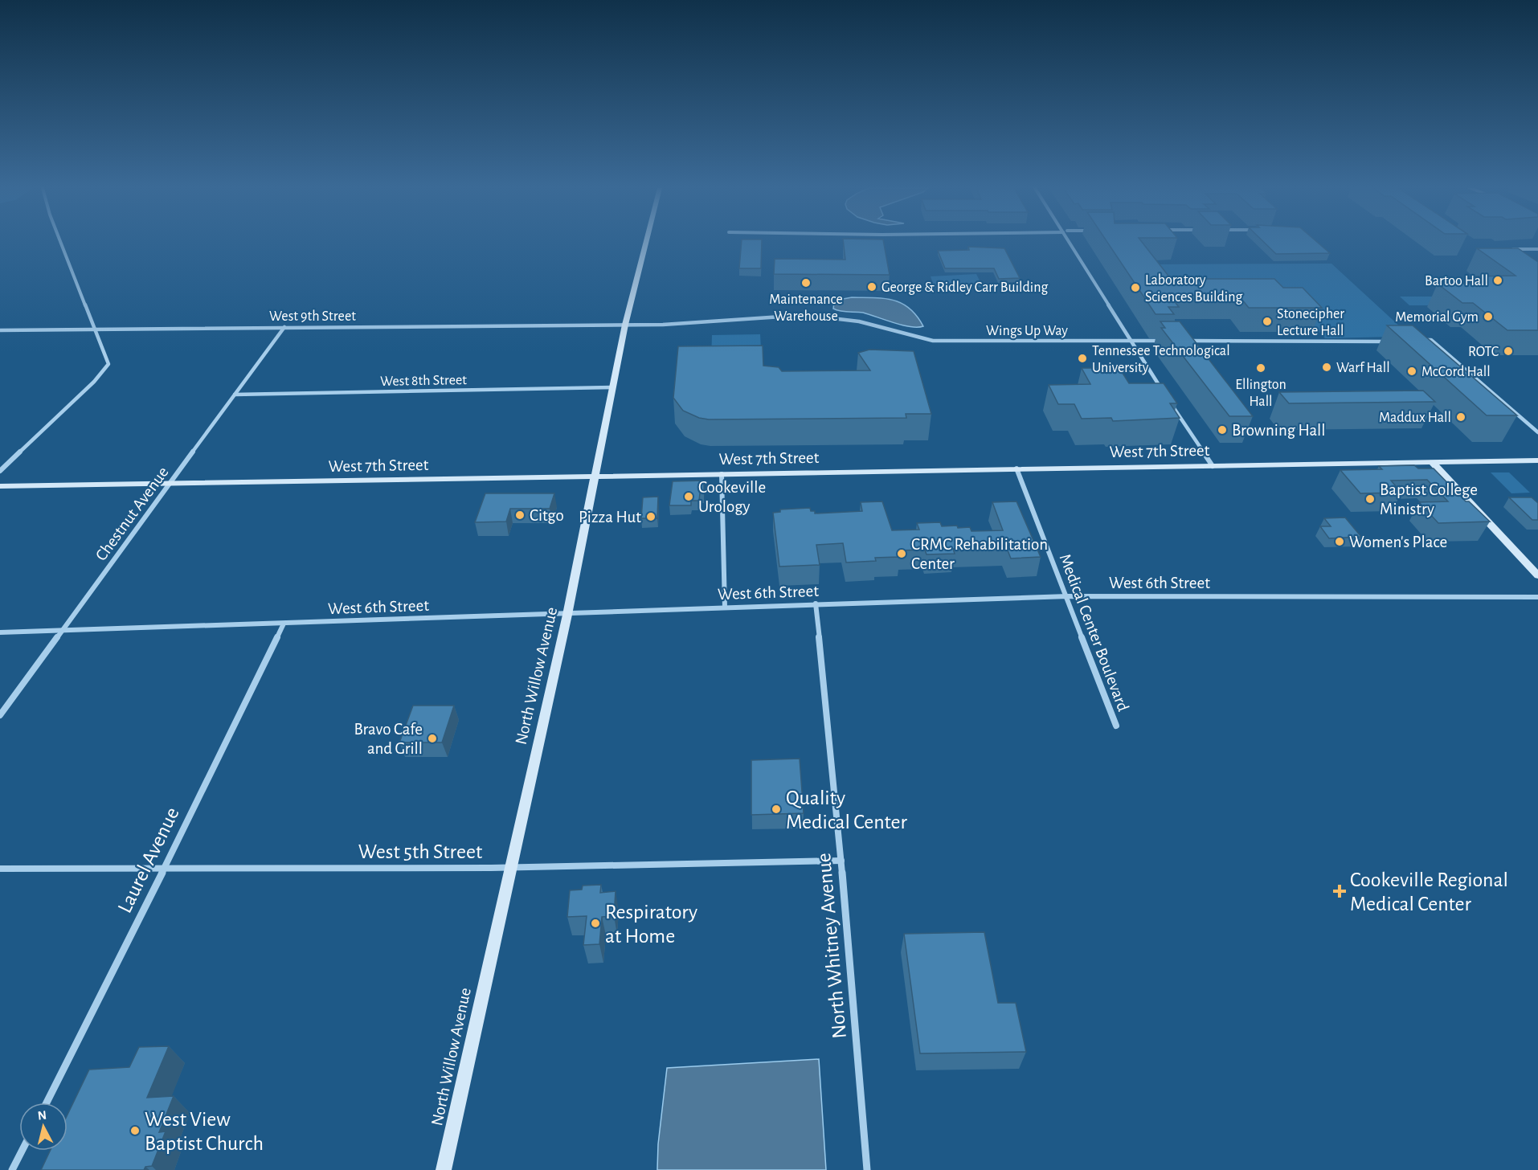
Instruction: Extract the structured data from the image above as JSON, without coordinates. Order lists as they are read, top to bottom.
{
  "streets": {
    "street": [
      "West 9th Street",
      "Wings Up Way",
      "West 8th Street",
      "West 7th Street",
      "Chestnut Avenue",
      "West 6th Street",
      "Medical Center Boulevard",
      "North Willow Avenue",
      "West 5th Street",
      "Laurel Avenue",
      "North Whitney Avenue"
    ]
  },
  "crossings": [
    ["West 9th Street", "Wings Up Way"],
    ["West 9th Street", "Chestnut Avenue"],
    ["West 9th Street", "North Willow Avenue"],
    ["Wings Up Way", "North Willow Avenue"],
    ["West 8th Street", "Chestnut Avenue"],
    ["West 8th Street", "North Willow Avenue"],
    ["West 7th Street", "Chestnut Avenue"],
    ["West 7th Street", "Medical Center Boulevard"],
    ["West 7th Street", "North Willow Avenue"],
    ["Chestnut Avenue", "West 6th Street"],
    ["West 6th Street", "Medical Center Boulevard"],
    ["West 6th Street", "North Willow Avenue"],
    ["West 6th Street", "Laurel Avenue"],
    ["West 6th Street", "North Whitney Avenue"],
    ["North Willow Avenue", "West 5th Street"],
    ["West 5th Street", "Laurel Avenue"],
    ["West 5th Street", "North Whitney Avenue"]
  ],
  "places": {
    "other": [
      "Bartoo Hall",
      "Maintenance Warehouse",
      "George & Ridley Carr Building",
      "Laboratory Sciences Building",
      "Memorial Gym",
      "Stonecipher Lecture Hall",
      "ROTC",
      "Tennessee Technological University",
      "Warf Hall",
      "Ellington Hall",
      "McCord Hall",
      "Maddux Hall",
      "Browning Hall",
      "Cookeville Urology",
      "Baptist College Ministry",
      "Citgo",
      "Pizza Hut",
      "Women's Place",
      "CRMC Rehabilitation Center",
      "Bravo Cafe and Grill",
      "Quality Medical Center",
      "Respiratory at Home",
      "West View Baptist Church"
    ],
    "health": ["Cookeville Regional Medical Center"]
  },
  "north": "top"
}
